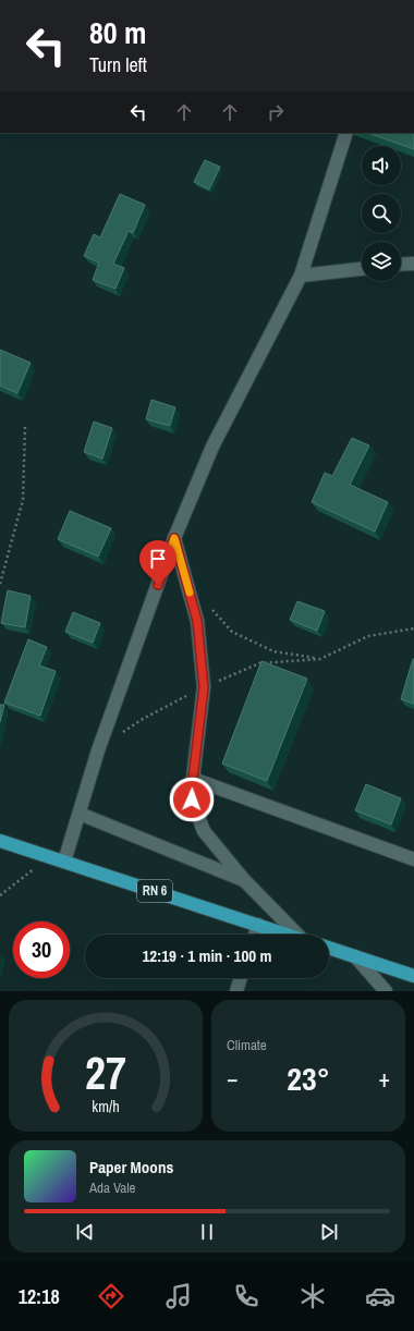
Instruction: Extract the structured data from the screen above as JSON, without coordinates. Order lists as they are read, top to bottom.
{
  "streets": {
    "main road": ["RN 6"]
  },
  "page": {
    "turn": ["80 m", "Turn left"],
    "limit": "30",
    "trip": "12:19 · 1 min · 100 m",
    "tile": "Climate",
    "heat": ["−", "23°", "+"],
    "song": ["Paper Moons", "Ada Vale"],
    "tabs": "12:18",
    "gauge": ["27", "km/h"]
  }
}
